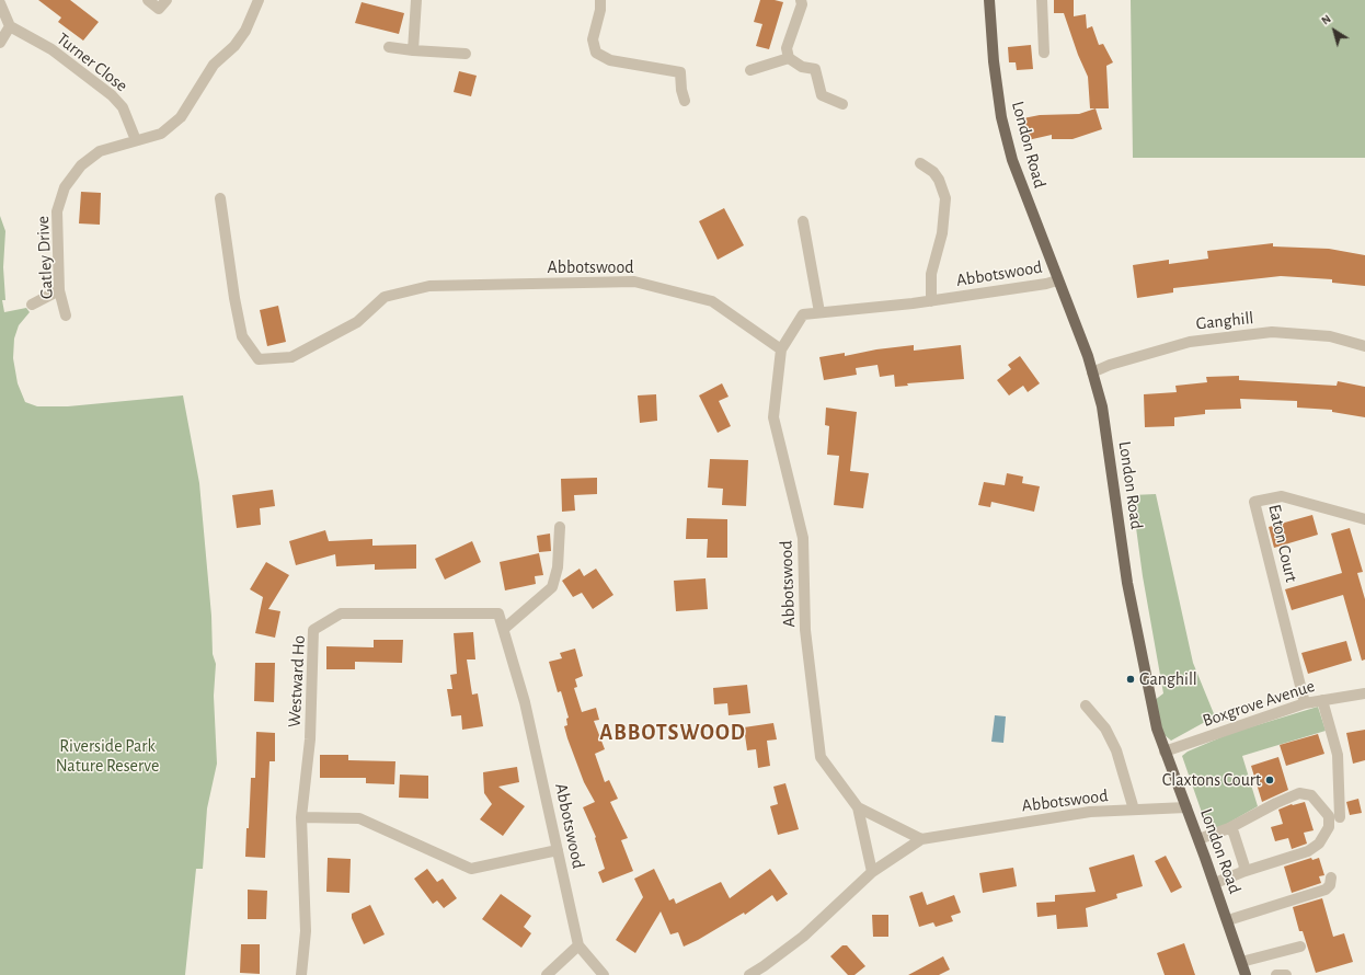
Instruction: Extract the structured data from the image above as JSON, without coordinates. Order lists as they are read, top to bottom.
{
  "streets": {
    "main road": ["London Road"],
    "street": [
      "Turner Close",
      "Gatley Drive",
      "Abbotswood",
      "Ganghill",
      "Eaton Court",
      "Westward Ho",
      "Boxgrove Avenue"
    ]
  },
  "crossings": [
    ["Turner Close", "Gatley Drive"],
    ["London Road", "Abbotswood"],
    ["London Road", "Ganghill"],
    ["London Road", "Boxgrove Avenue"],
    ["Abbotswood", "Westward Ho"],
    ["Eaton Court", "Boxgrove Avenue"]
  ],
  "districts": ["ABBOTSWOOD"],
  "parks": ["Riverside Park Nature Reserve"],
  "places": ["Ganghill", "Claxtons Court"],
  "north": "top left"
}
